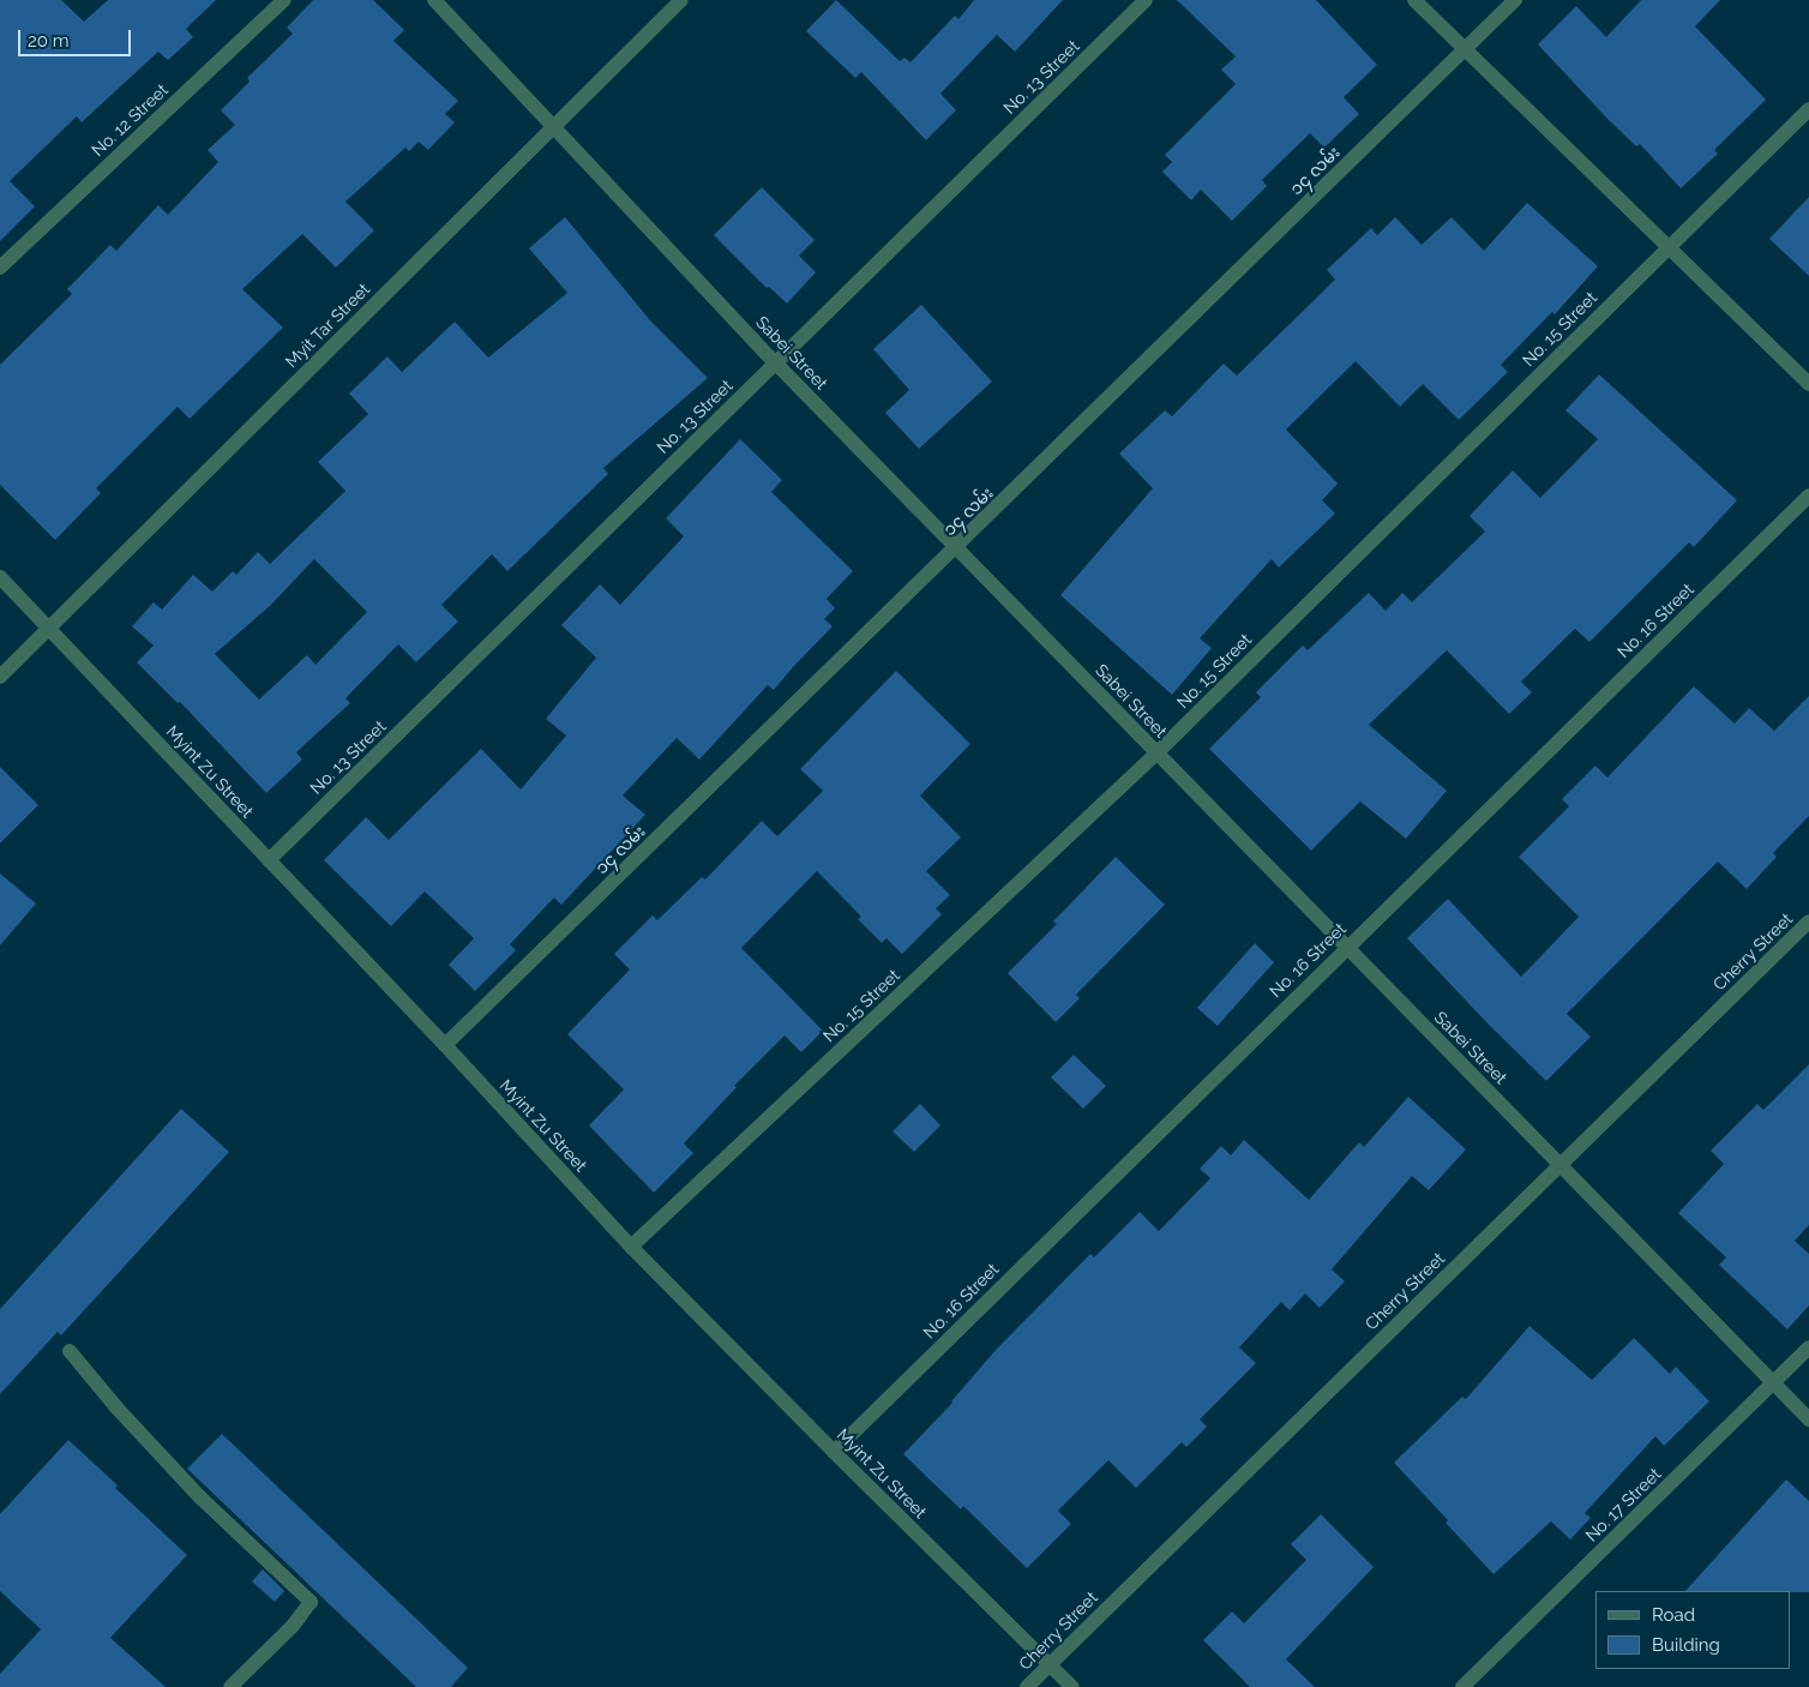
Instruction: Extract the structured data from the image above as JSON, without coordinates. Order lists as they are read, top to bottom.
{
  "streets": {
    "street": [
      "No. 13 Street",
      "No. 12 Street",
      "၁၄ လမ်း",
      "Myit Tar Street",
      "No. 15 Street",
      "Sabei Street",
      "No. 16 Street",
      "Myint Zu Street",
      "Cherry Street",
      "No. 17 Street"
    ]
  },
  "crossings": [
    ["No. 13 Street", "Sabei Street"],
    ["No. 13 Street", "Myint Zu Street"],
    ["၁၄ လမ်း", "Sabei Street"],
    ["၁၄ လမ်း", "Myint Zu Street"],
    ["Myit Tar Street", "Sabei Street"],
    ["Myit Tar Street", "Myint Zu Street"],
    ["No. 15 Street", "Sabei Street"],
    ["No. 15 Street", "Myint Zu Street"],
    ["Sabei Street", "No. 16 Street"],
    ["Sabei Street", "Cherry Street"],
    ["Sabei Street", "No. 17 Street"],
    ["No. 16 Street", "Myint Zu Street"],
    ["Myint Zu Street", "Cherry Street"]
  ],
  "legend": ["Road", "Building"],
  "scale_bar": "20 m"
}
